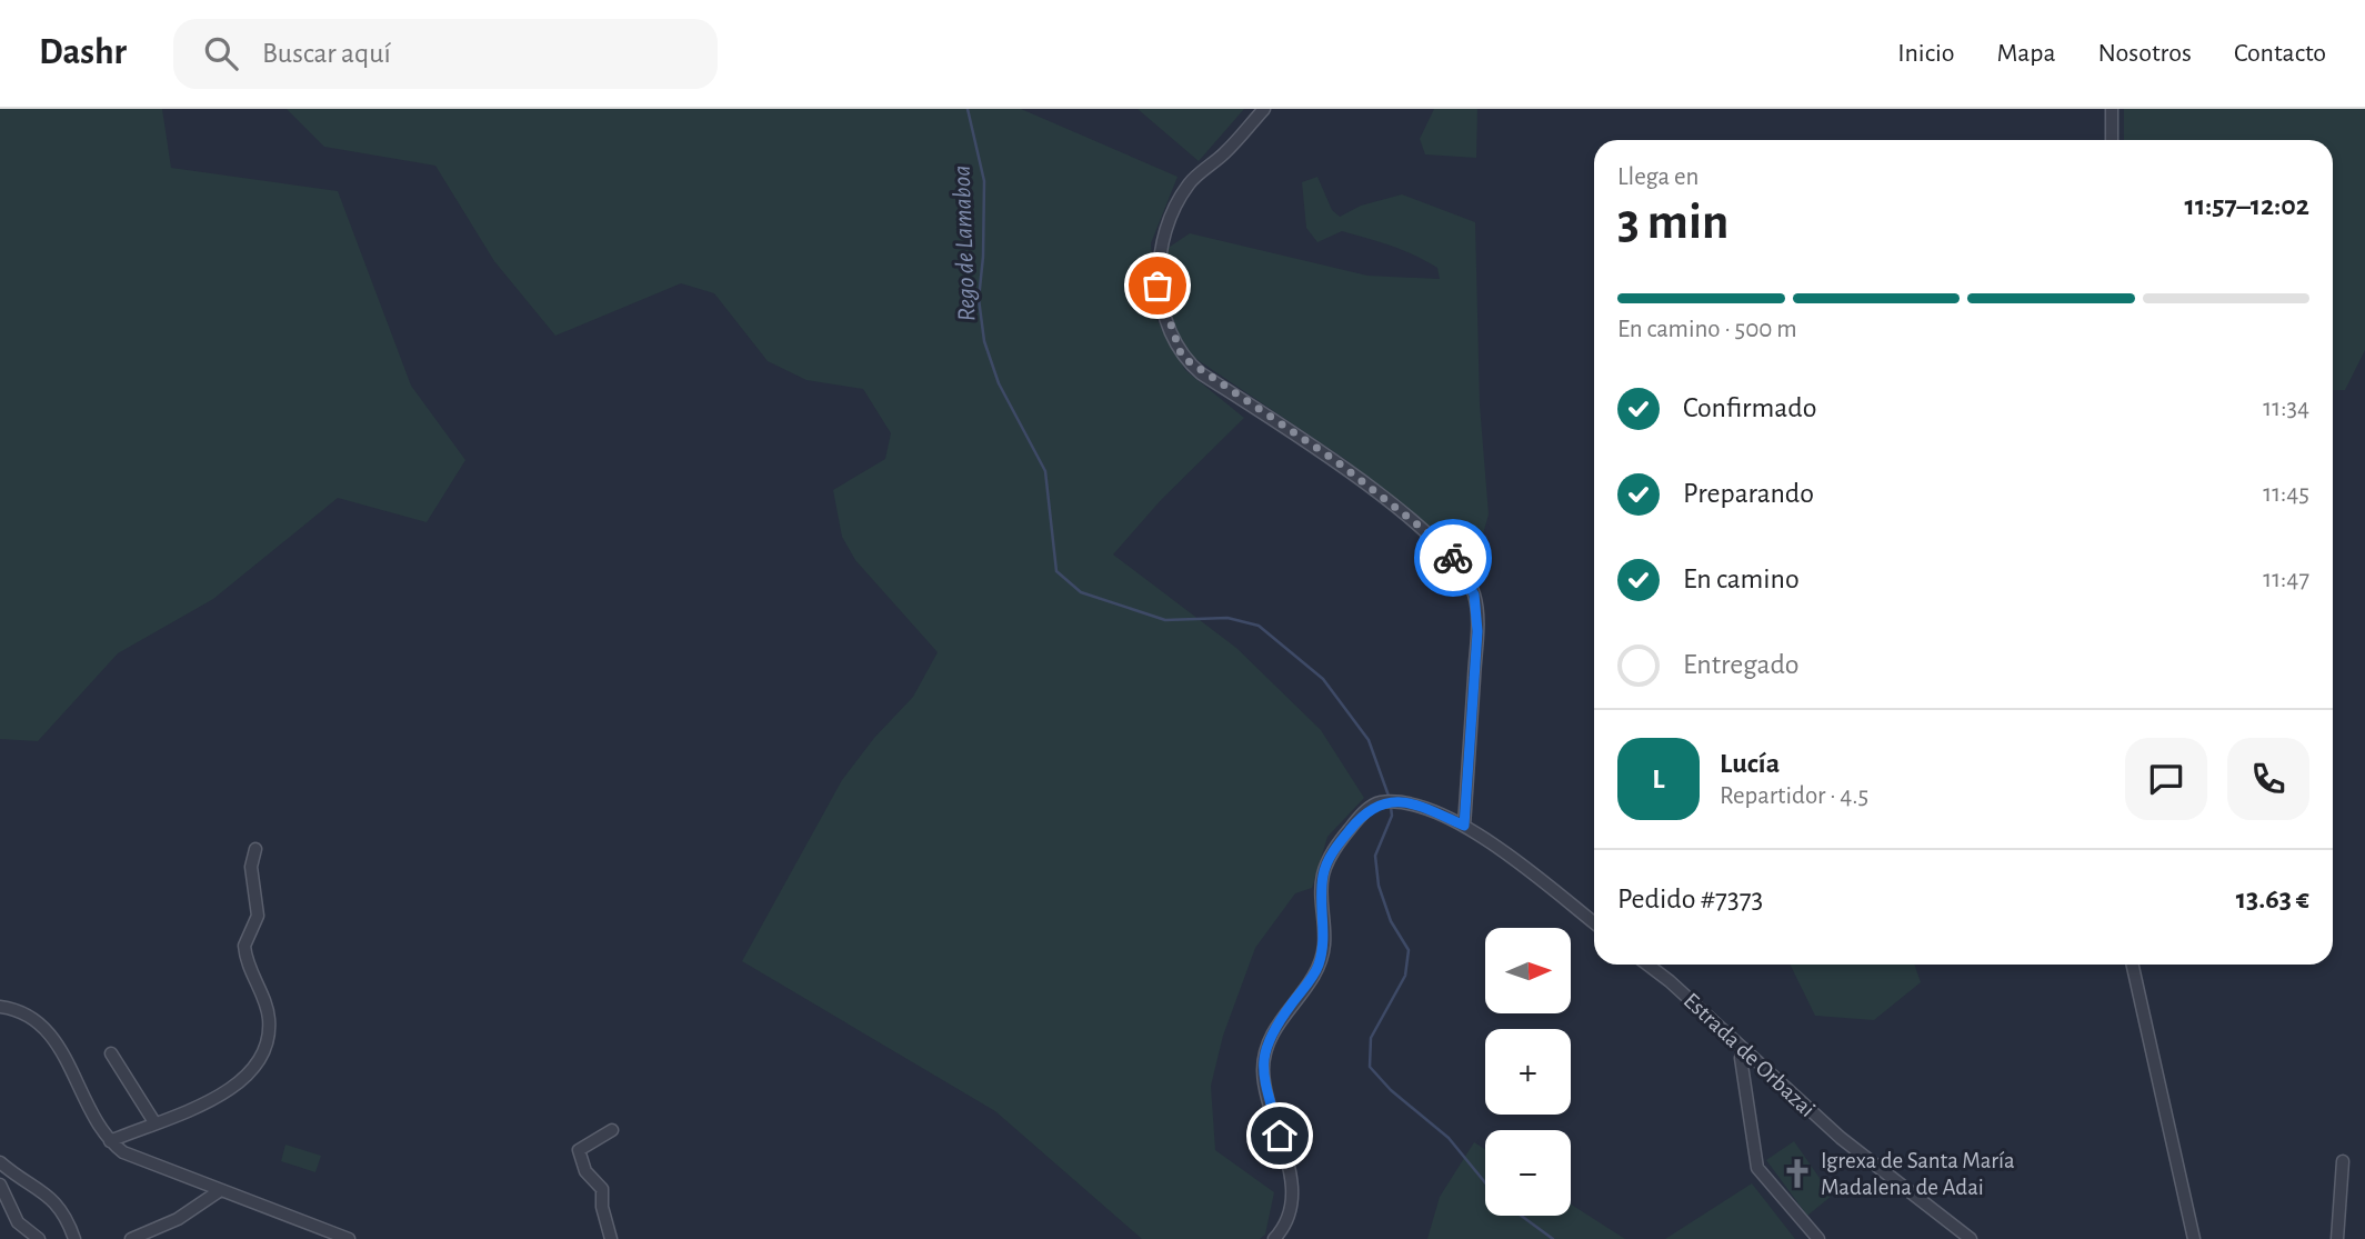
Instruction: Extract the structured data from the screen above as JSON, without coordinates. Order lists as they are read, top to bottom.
{
  "streets": {
    "street": ["Estrada de Orbazai"]
  },
  "water": ["Rego de Lamaboa"],
  "places": {
    "church": ["Igrexa de Santa María Madalena de Adai"]
  },
  "north": "right",
  "page": {
    "header": "Dashr",
    "search": "Buscar aquí",
    "nav": [
      "Inicio",
      "Mapa",
      "Nosotros",
      "Contacto"
    ],
    "heading": ["3 min", "Llega en", "11:57–12:02"],
    "panel": [
      "Lucía",
      "Repartidor · 4.5",
      "Pedido #7373",
      "13.63 €"
    ],
    "bar": "En camino · 500 m",
    "list": [
      ["Confirmado", "11:34"],
      ["Preparando", "11:45"],
      ["En camino", "11:47"],
      "Entregado"
    ],
    "round": "L",
    "map_buttons": ["+", "−"]
  }
}
